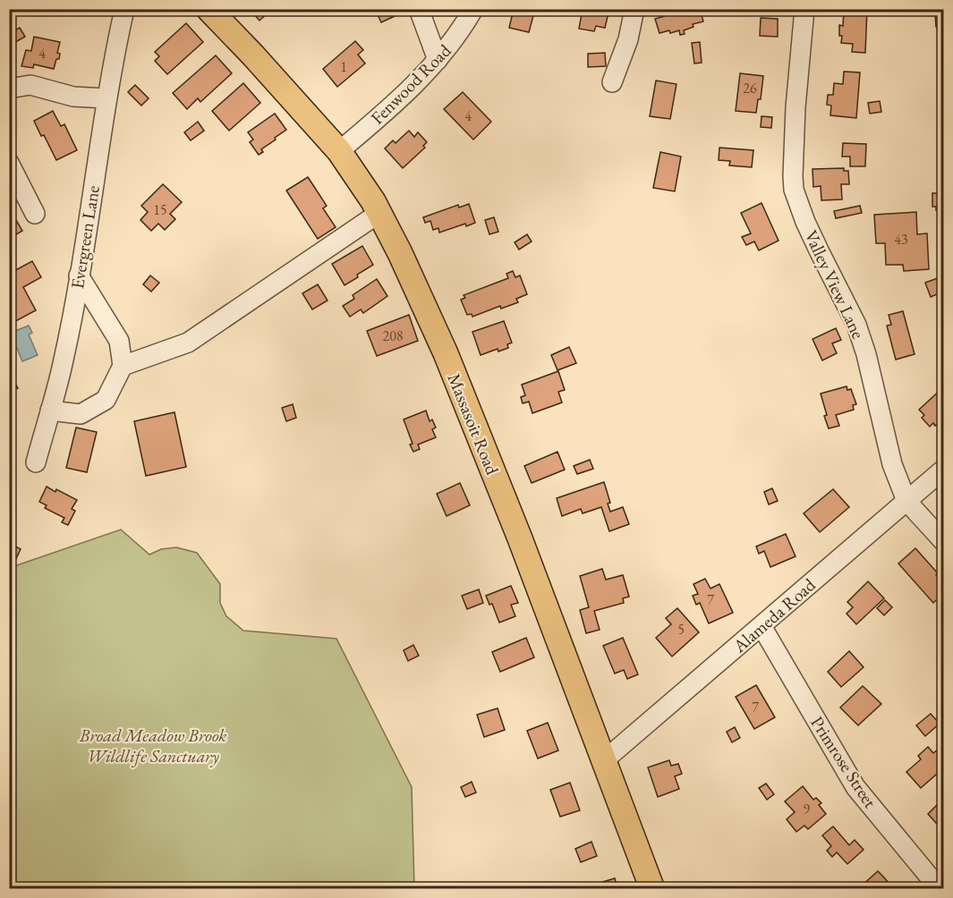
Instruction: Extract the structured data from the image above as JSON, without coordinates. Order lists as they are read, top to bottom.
{
  "streets": {
    "main road": ["Massasoit Road"],
    "street": [
      "Fenwood Road",
      "Evergreen Lane",
      "Valley View Lane",
      "Alameda Road",
      "Primrose Street"
    ]
  },
  "crossings": [
    ["Fenwood Road", "Massasoit Road"],
    ["Valley View Lane", "Alameda Road"],
    ["Massasoit Road", "Alameda Road"],
    ["Alameda Road", "Primrose Street"]
  ],
  "parks": ["Broad Meadow Brook Wildlife Sanctuary"],
  "house_numbers": [
    "4",
    "1",
    "26",
    "4",
    "15",
    "43",
    "208",
    "7",
    "5",
    "7",
    "9"
  ]
}
